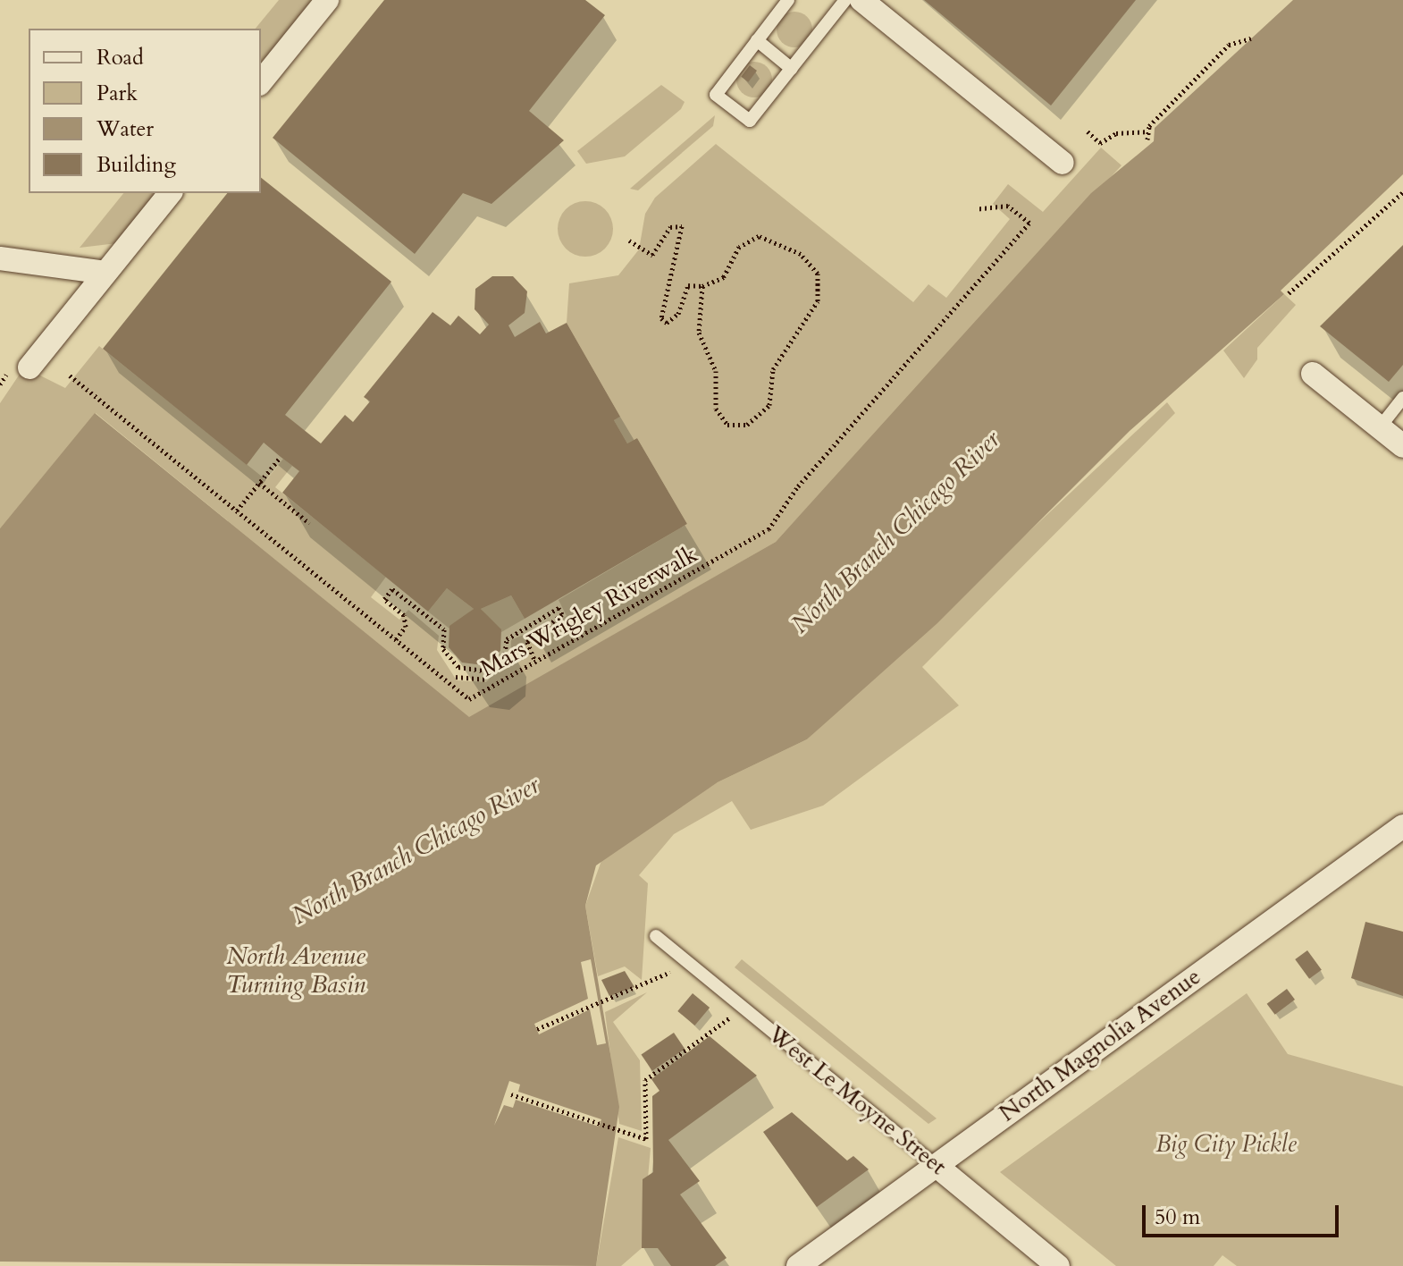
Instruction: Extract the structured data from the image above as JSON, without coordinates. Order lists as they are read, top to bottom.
{
  "streets": {
    "street": ["North Magnolia Avenue", "West Le Moyne Street"],
    "path": ["Mars Wrigley Riverwalk"]
  },
  "crossings": [
    ["North Magnolia Avenue", "West Le Moyne Street"]
  ],
  "water": ["North Branch Chicago River", "North Avenue Turning Basin"],
  "parks": ["Big City Pickle"],
  "legend": [
    "Road",
    "Park",
    "Water",
    "Building"
  ],
  "scale_bar": "50 m"
}
